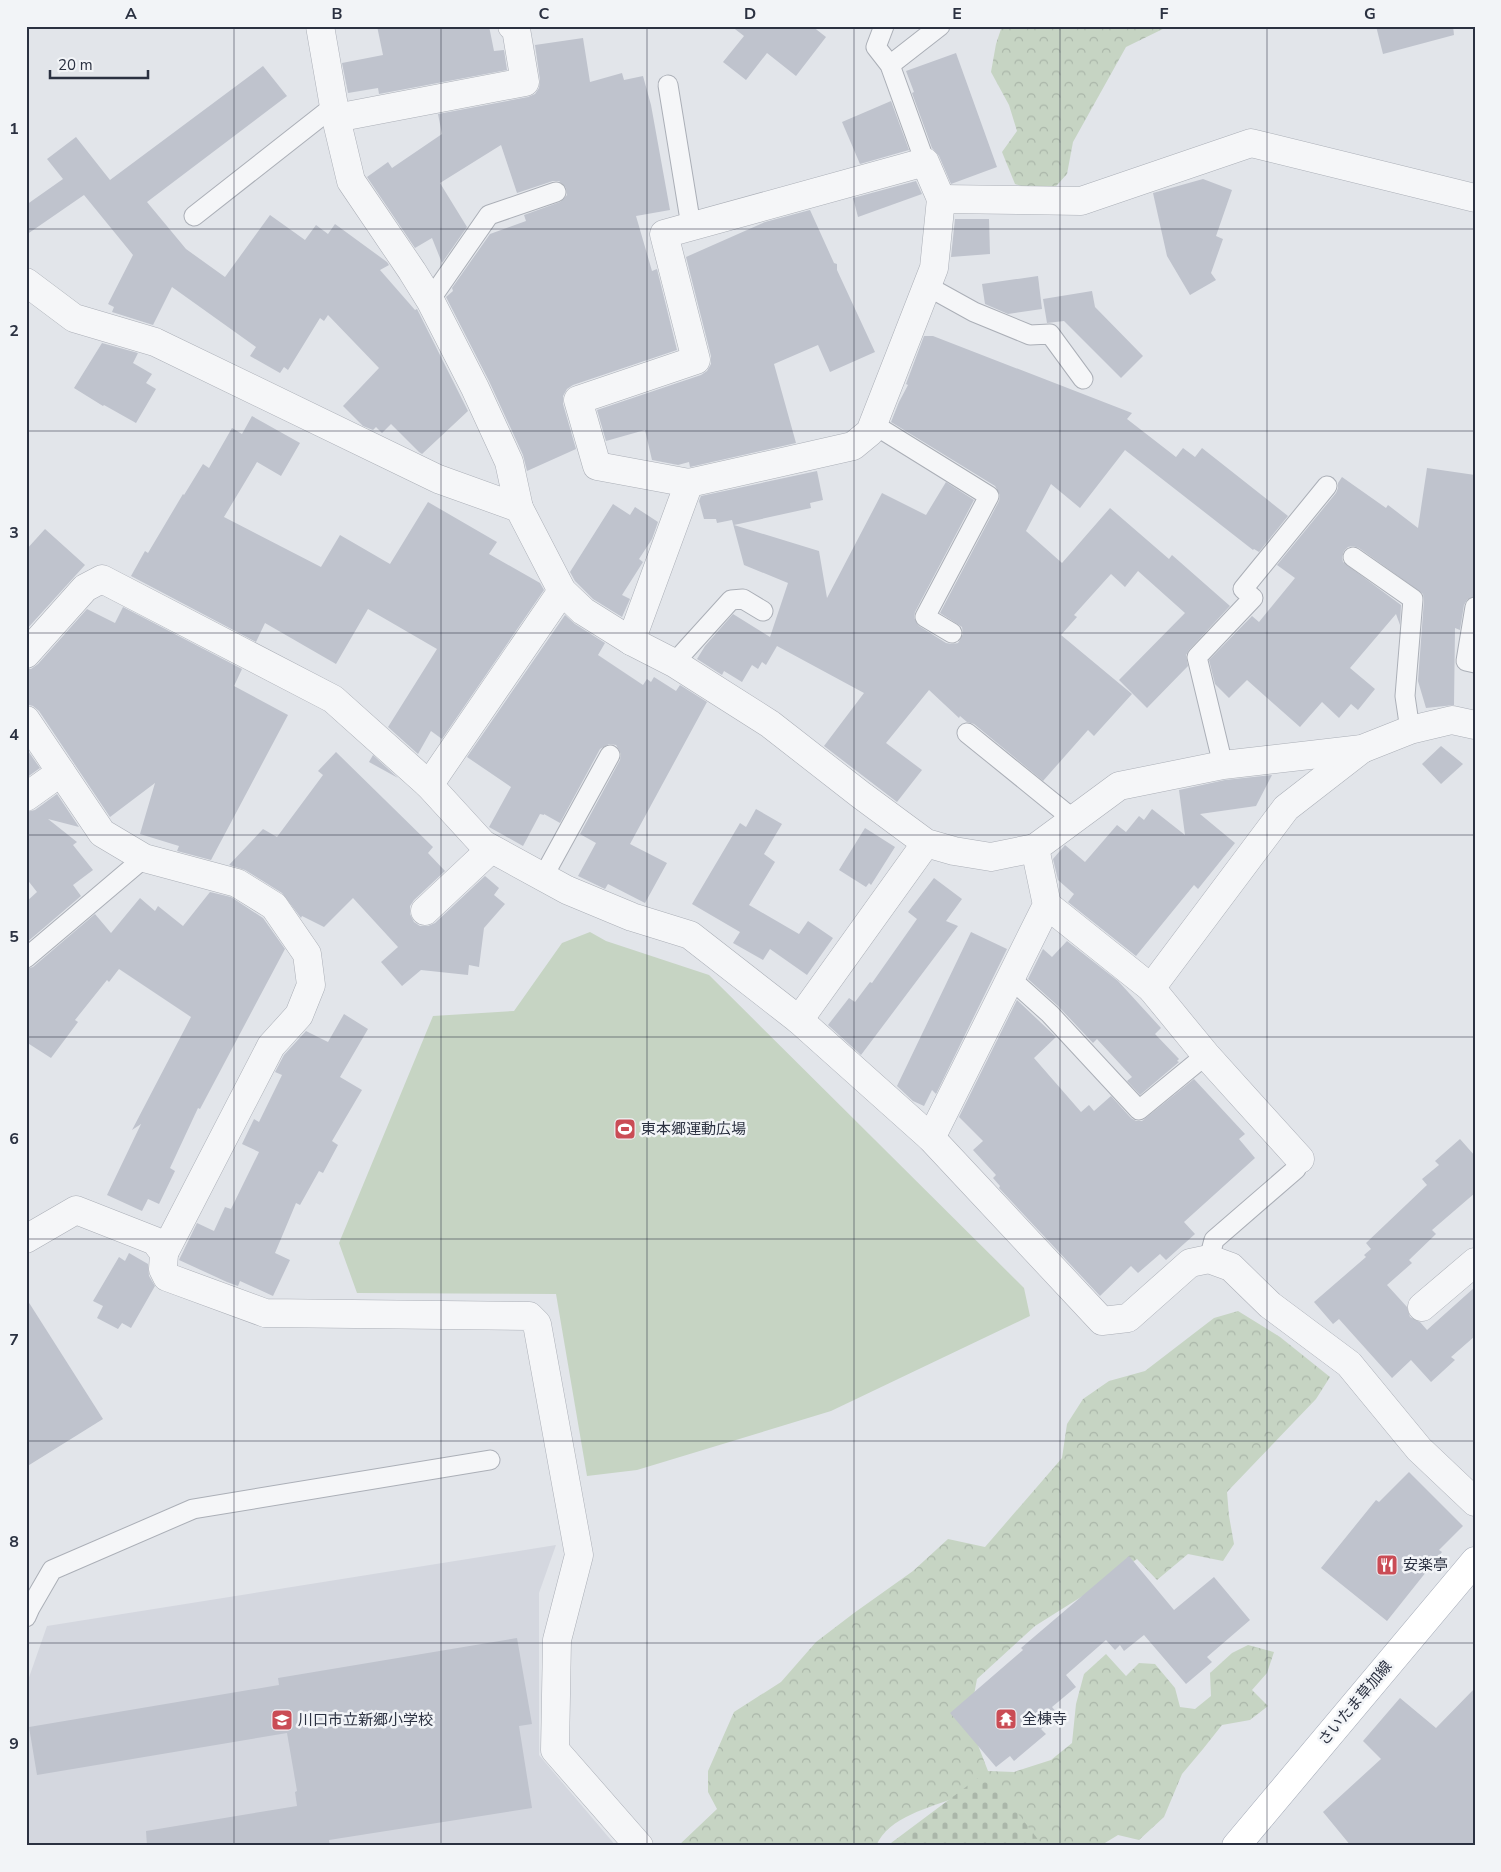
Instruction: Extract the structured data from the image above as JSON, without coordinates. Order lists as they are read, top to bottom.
{
  "streets": {
    "main road": ["さいたま草加線"]
  },
  "places": {
    "sports": ["東本郷運動広場"],
    "restaurant": ["安楽亭"],
    "temple": ["全棟寺"],
    "school or university": ["川口市立新郷小学校"]
  },
  "scale_bar": "20 m",
  "grid": {
    "columns": [
      "A",
      "B",
      "C",
      "D",
      "E",
      "F",
      "G"
    ],
    "rows": [
      "1",
      "2",
      "3",
      "4",
      "5",
      "6",
      "7",
      "8",
      "9"
    ]
  }
}
